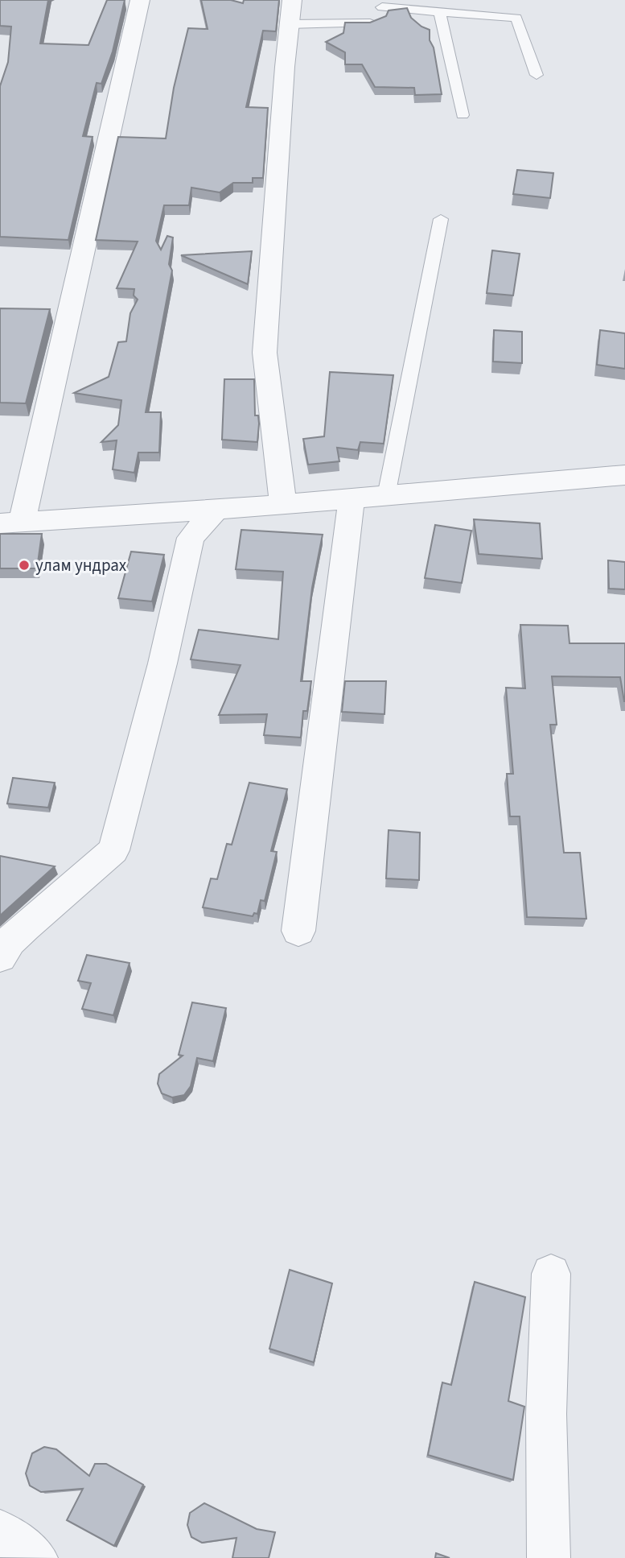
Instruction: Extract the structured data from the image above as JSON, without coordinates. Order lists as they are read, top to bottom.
{
  "places": ["улам ундрах"]
}
